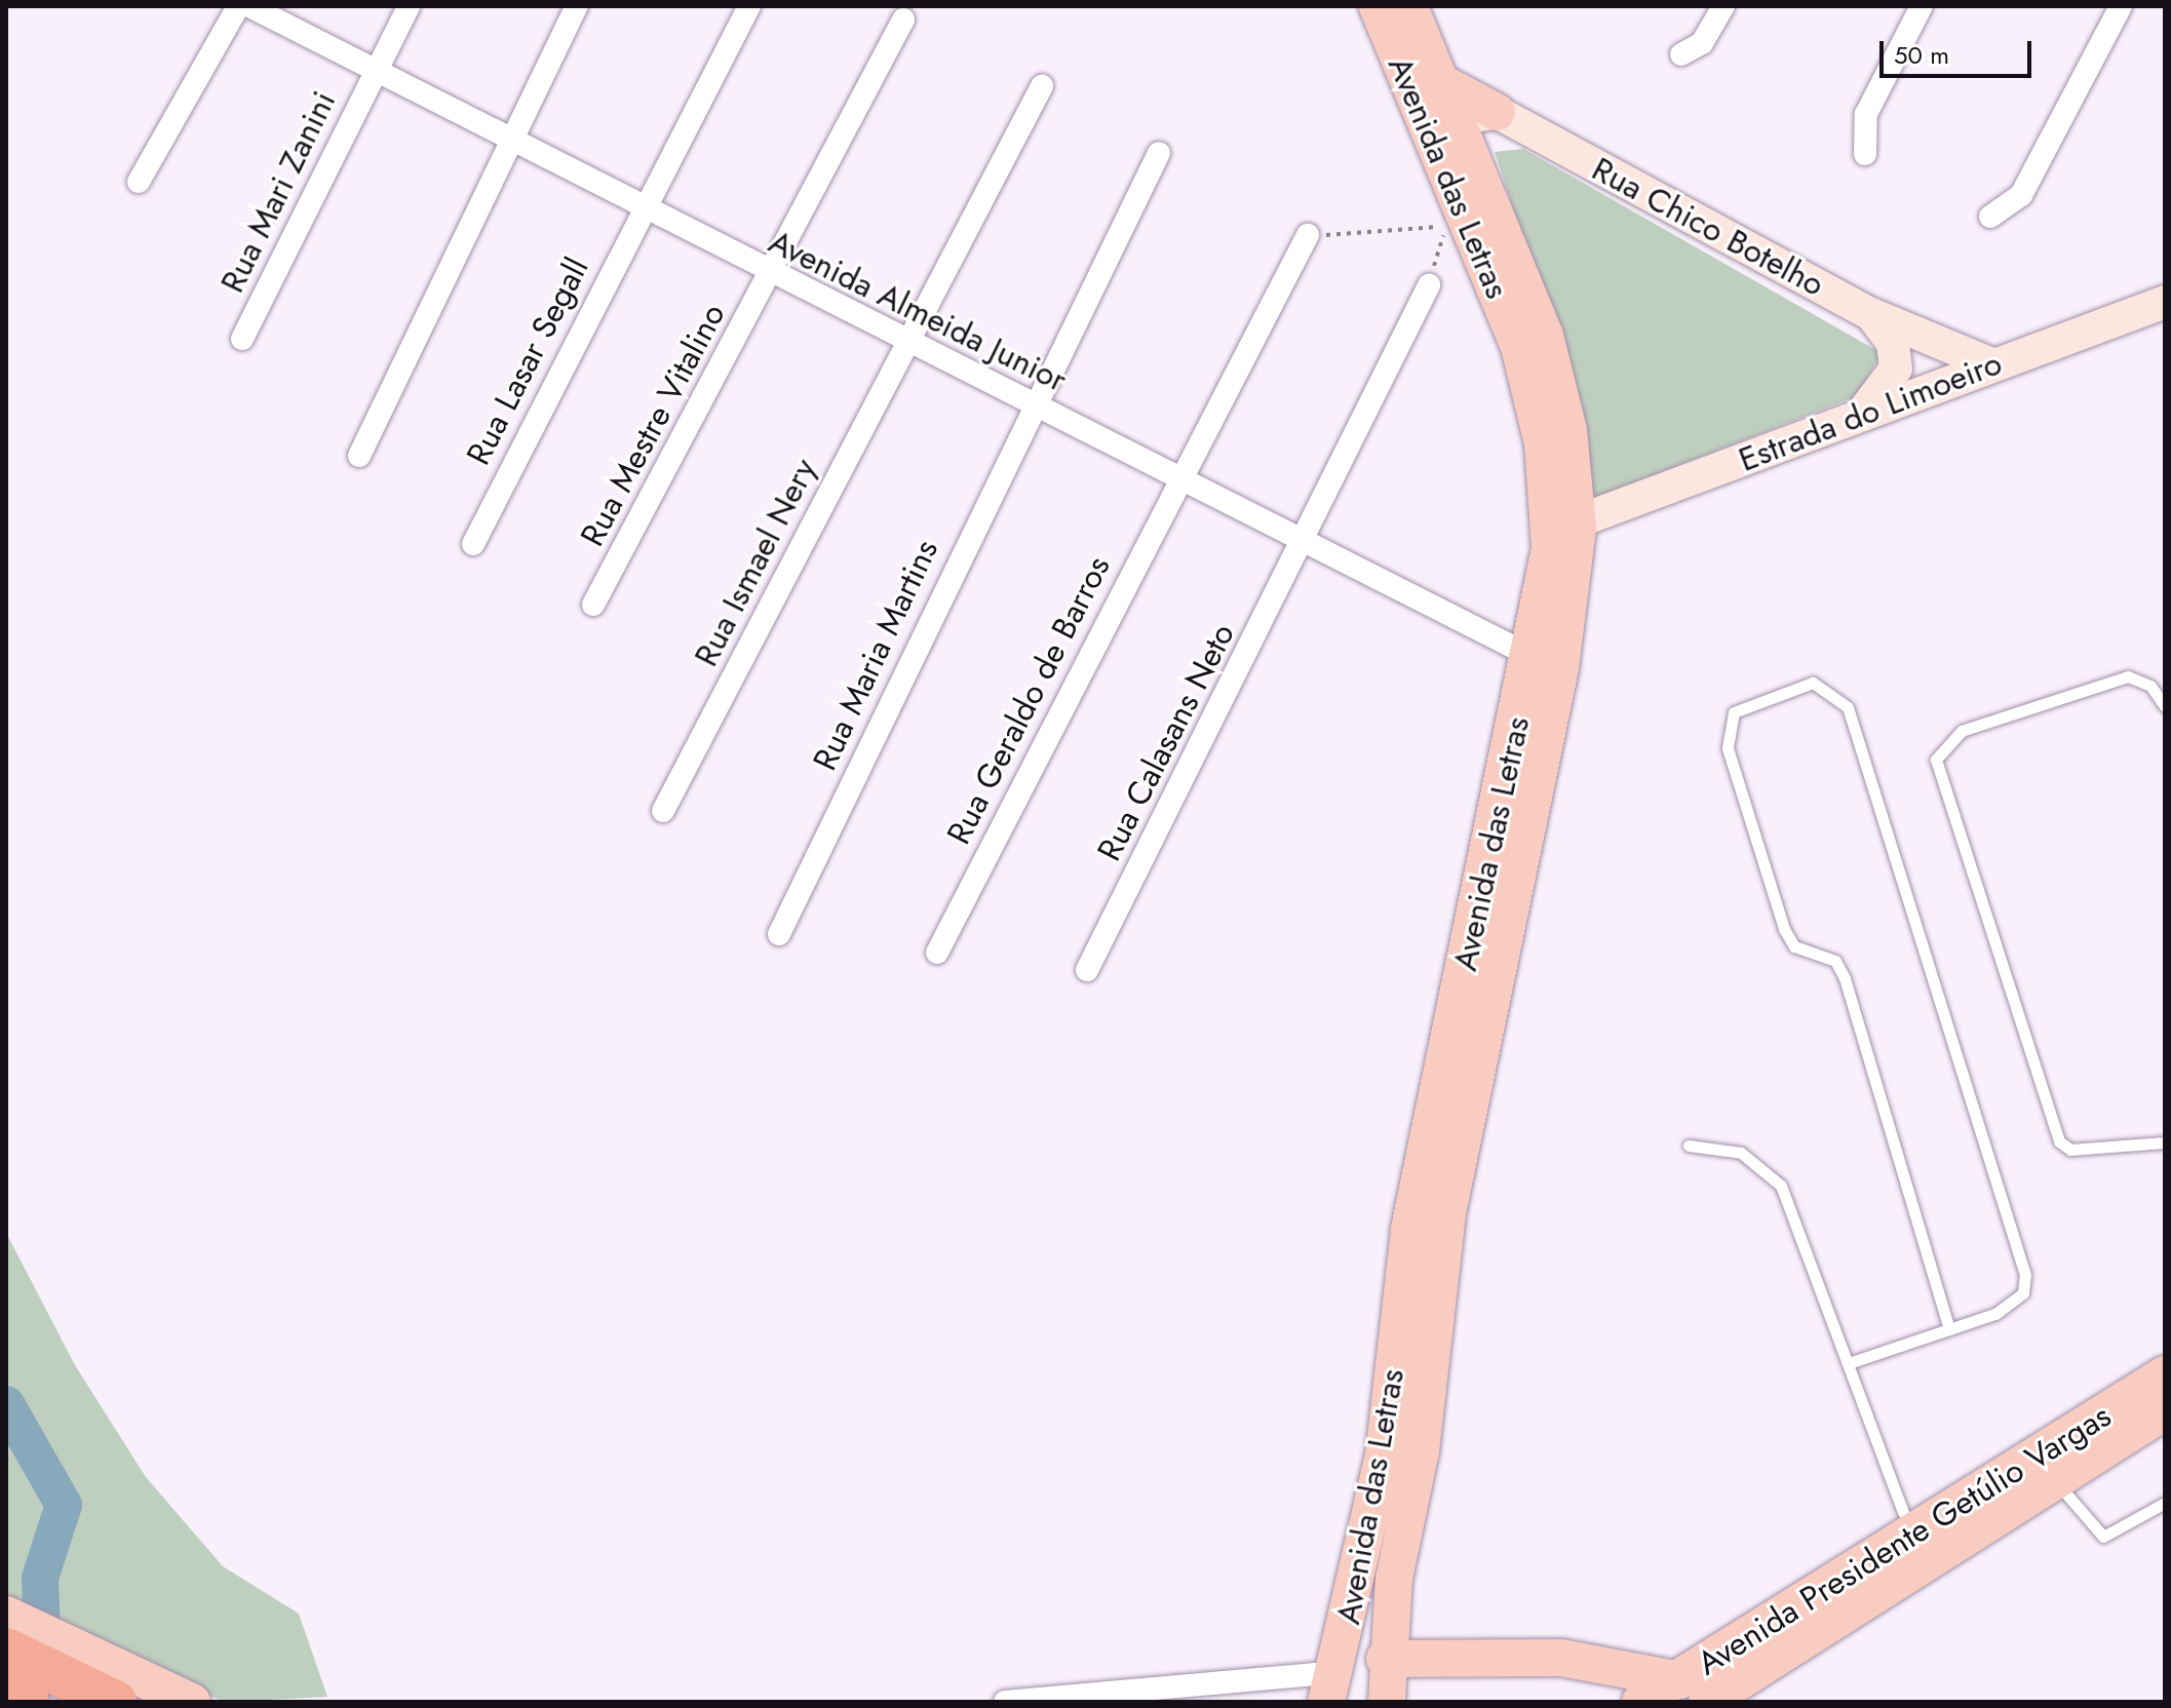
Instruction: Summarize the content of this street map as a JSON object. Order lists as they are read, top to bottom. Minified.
{"streets":{"main road":["Avenida das Letras","Rua Chico Botelho","Estrada do Limoeiro","Avenida Presidente Getúlio Vargas"],"street":["Rua Mari Zanini","Avenida Almeida Junior","Rua Lasar Segall","Rua Mestre Vitalino","Rua Ismael Nery","Rua Maria Martins","Rua Geraldo de Barros","Rua Calasans Neto"]},"crossings":[["Avenida das Letras","Avenida Almeida Junior"],["Avenida das Letras","Estrada do Limoeiro"],["Rua Mari Zanini","Avenida Almeida Junior"],["Rua Chico Botelho","Estrada do Limoeiro"],["Avenida Almeida Junior","Rua Lasar Segall"],["Avenida Almeida Junior","Rua Mestre Vitalino"],["Avenida Almeida Junior","Rua Ismael Nery"],["Avenida Almeida Junior","Rua Maria Martins"],["Avenida Almeida Junior","Rua Geraldo de Barros"],["Avenida Almeida Junior","Rua Calasans Neto"]],"scale_bar":"50 m"}
